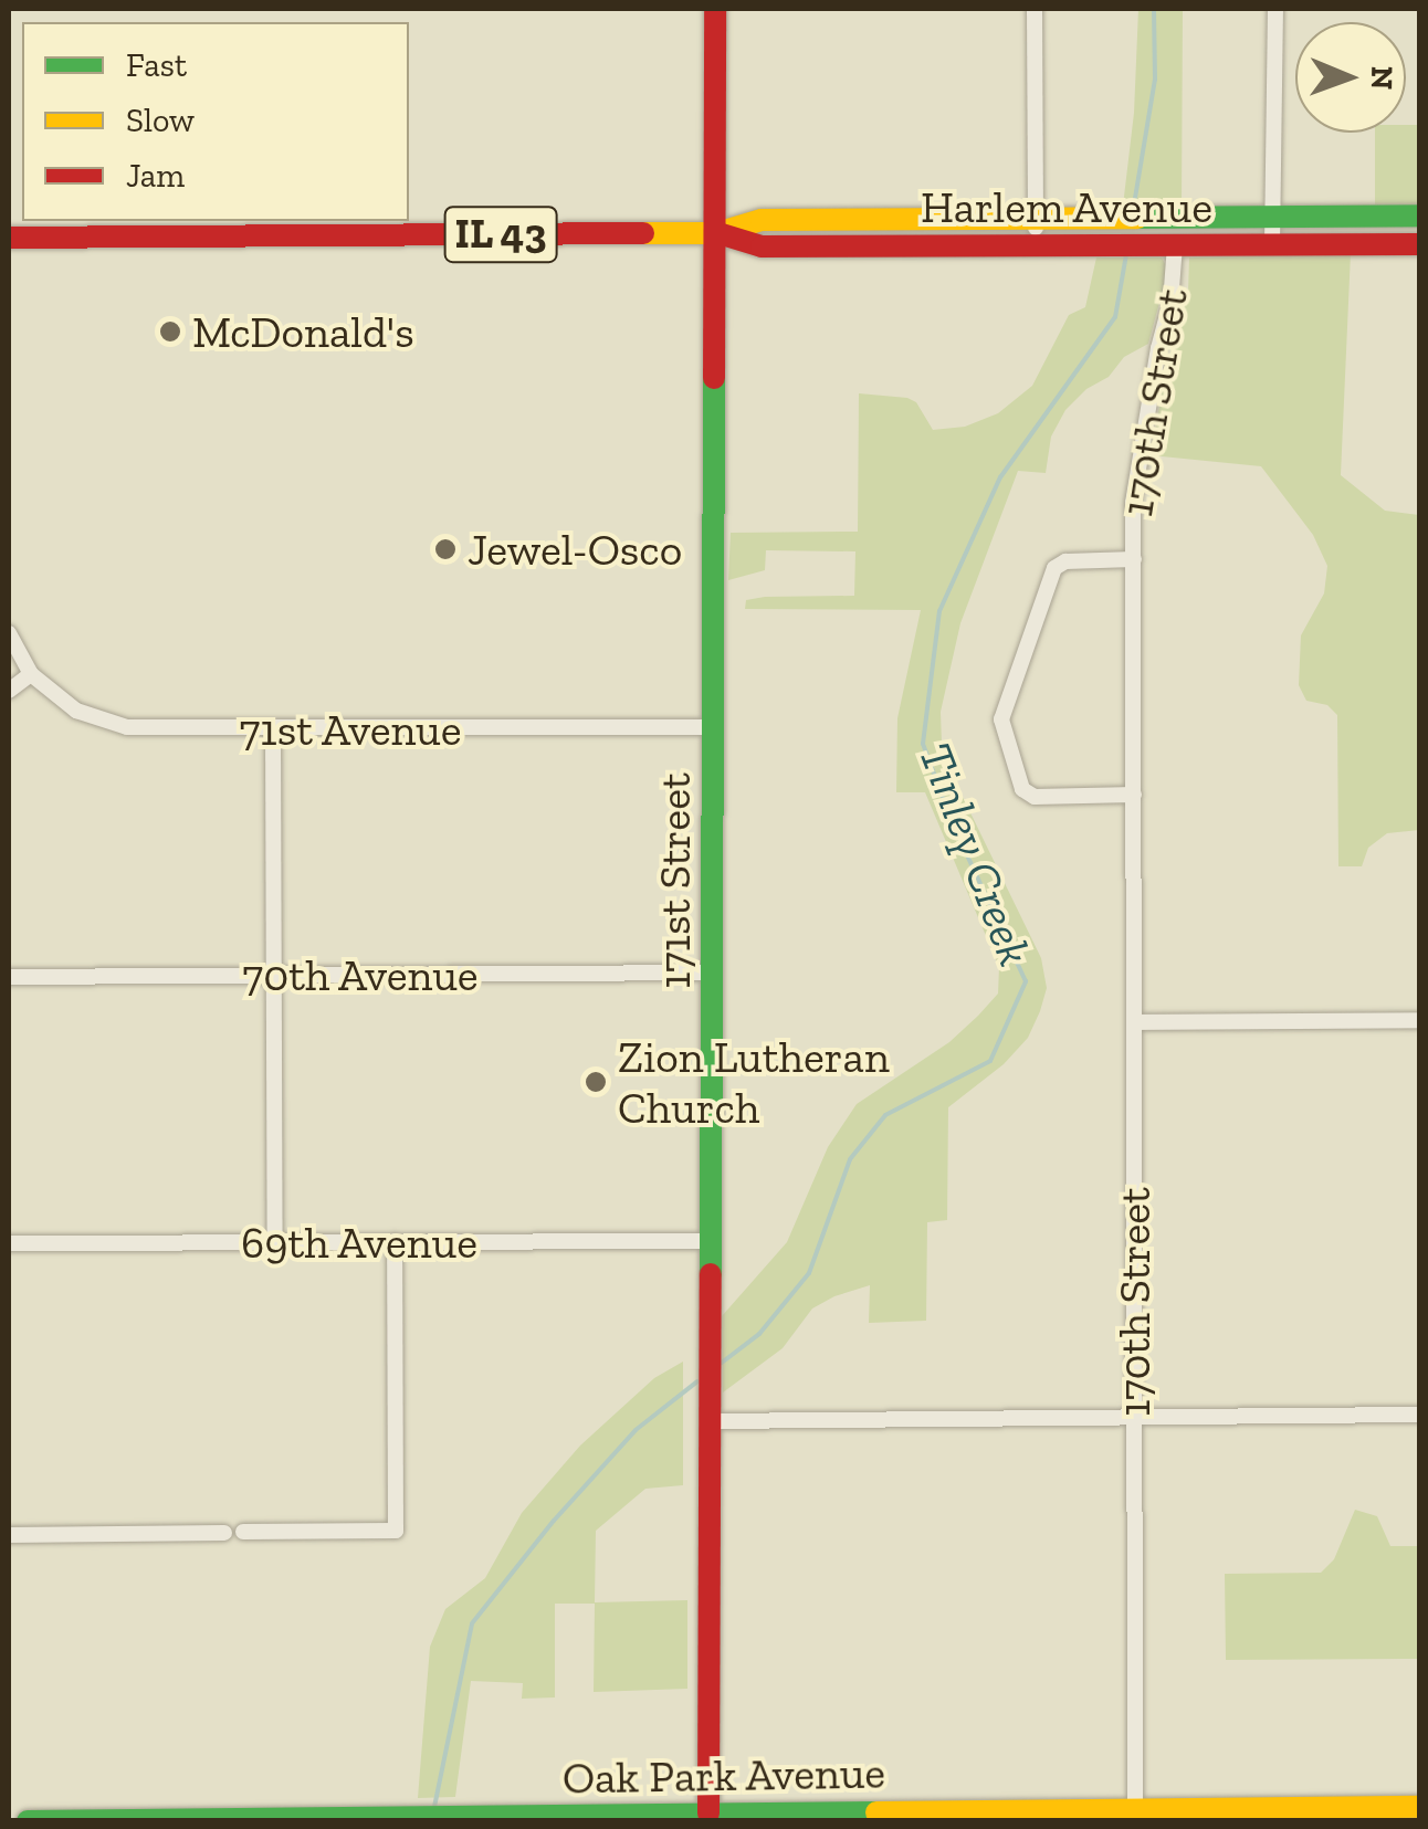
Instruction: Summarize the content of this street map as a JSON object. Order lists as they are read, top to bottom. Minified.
{"streets":{"street":["Harlem Avenue","IL 43","170th Street","71st Avenue","171st Street","70th Avenue","69th Avenue","Oak Park Avenue"]},"crossings":[["Harlem Avenue","170th Street"],["Harlem Avenue","171st Street"],["170th Street","Oak Park Avenue"],["71st Avenue","171st Street"],["171st Street","70th Avenue"],["171st Street","69th Avenue"],["171st Street","Oak Park Avenue"]],"water":["Tinley Creek"],"places":["McDonald's","Jewel-Osco","Zion Lutheran Church"],"legend":["Fast","Slow","Jam"],"north":"right"}
